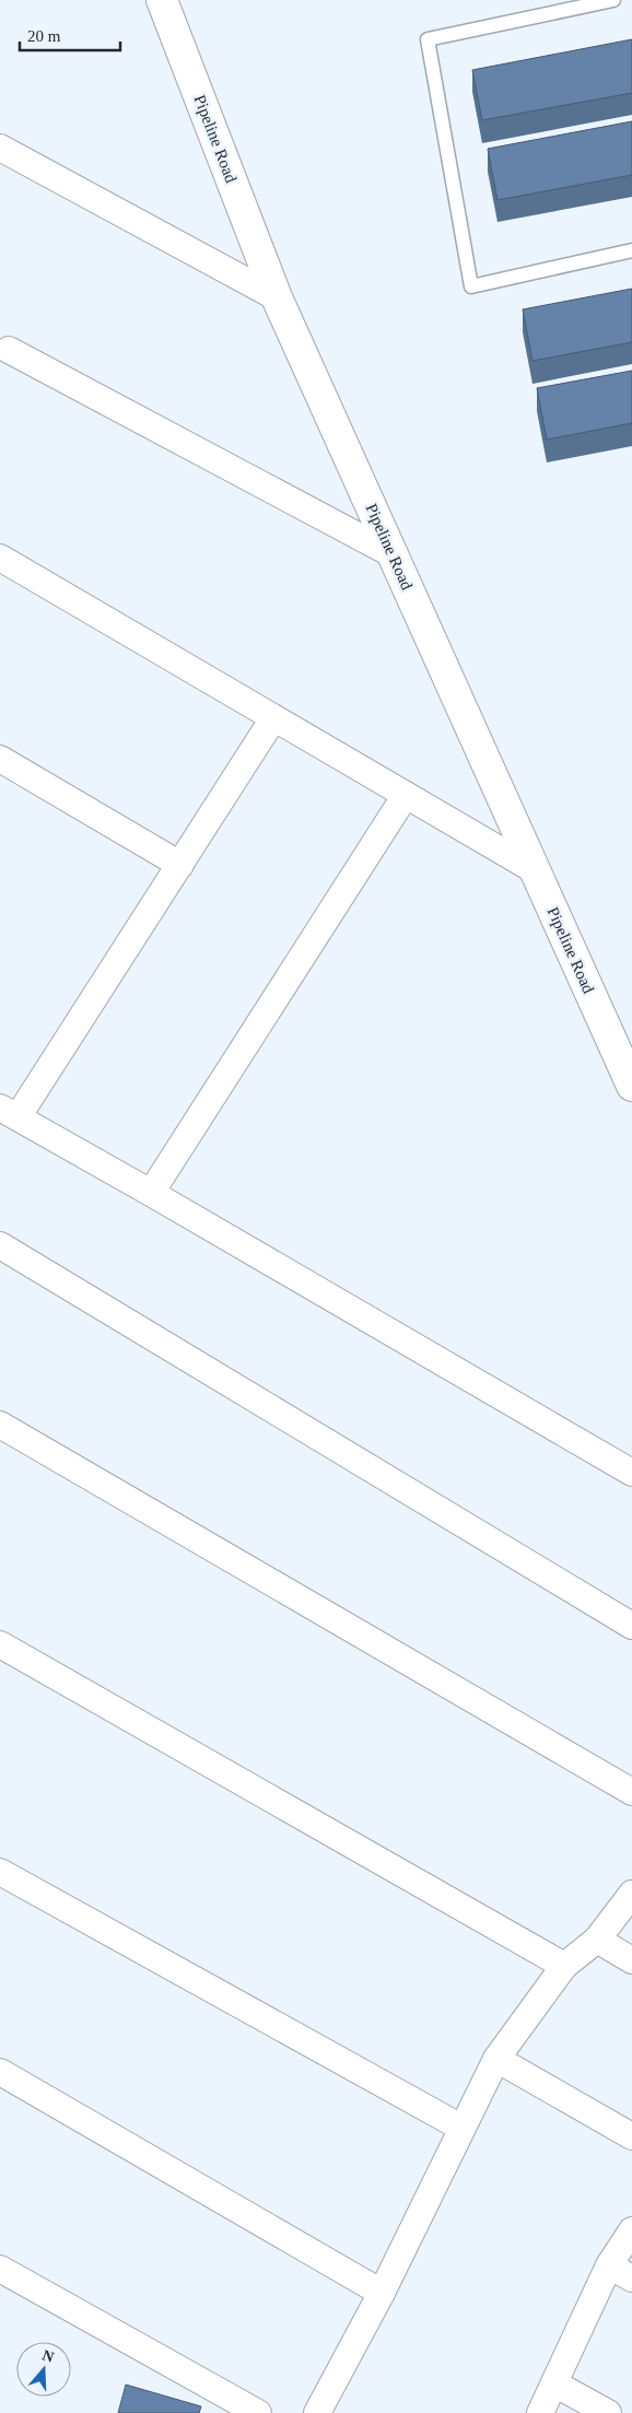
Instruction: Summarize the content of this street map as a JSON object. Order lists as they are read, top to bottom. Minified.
{"streets":{"street":["Pipeline Road"]},"scale_bar":"20 m","north":"top"}
